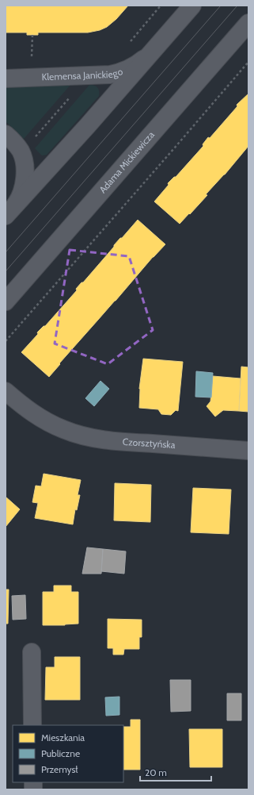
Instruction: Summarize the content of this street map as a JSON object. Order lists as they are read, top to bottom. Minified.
{"streets":{"street":["Klemensa Janickiego","Adama Mickiewicza","Czorsztyńska"]},"legend":["Mieszkania","Publiczne","Przemysł"],"scale_bar":"20 m"}
